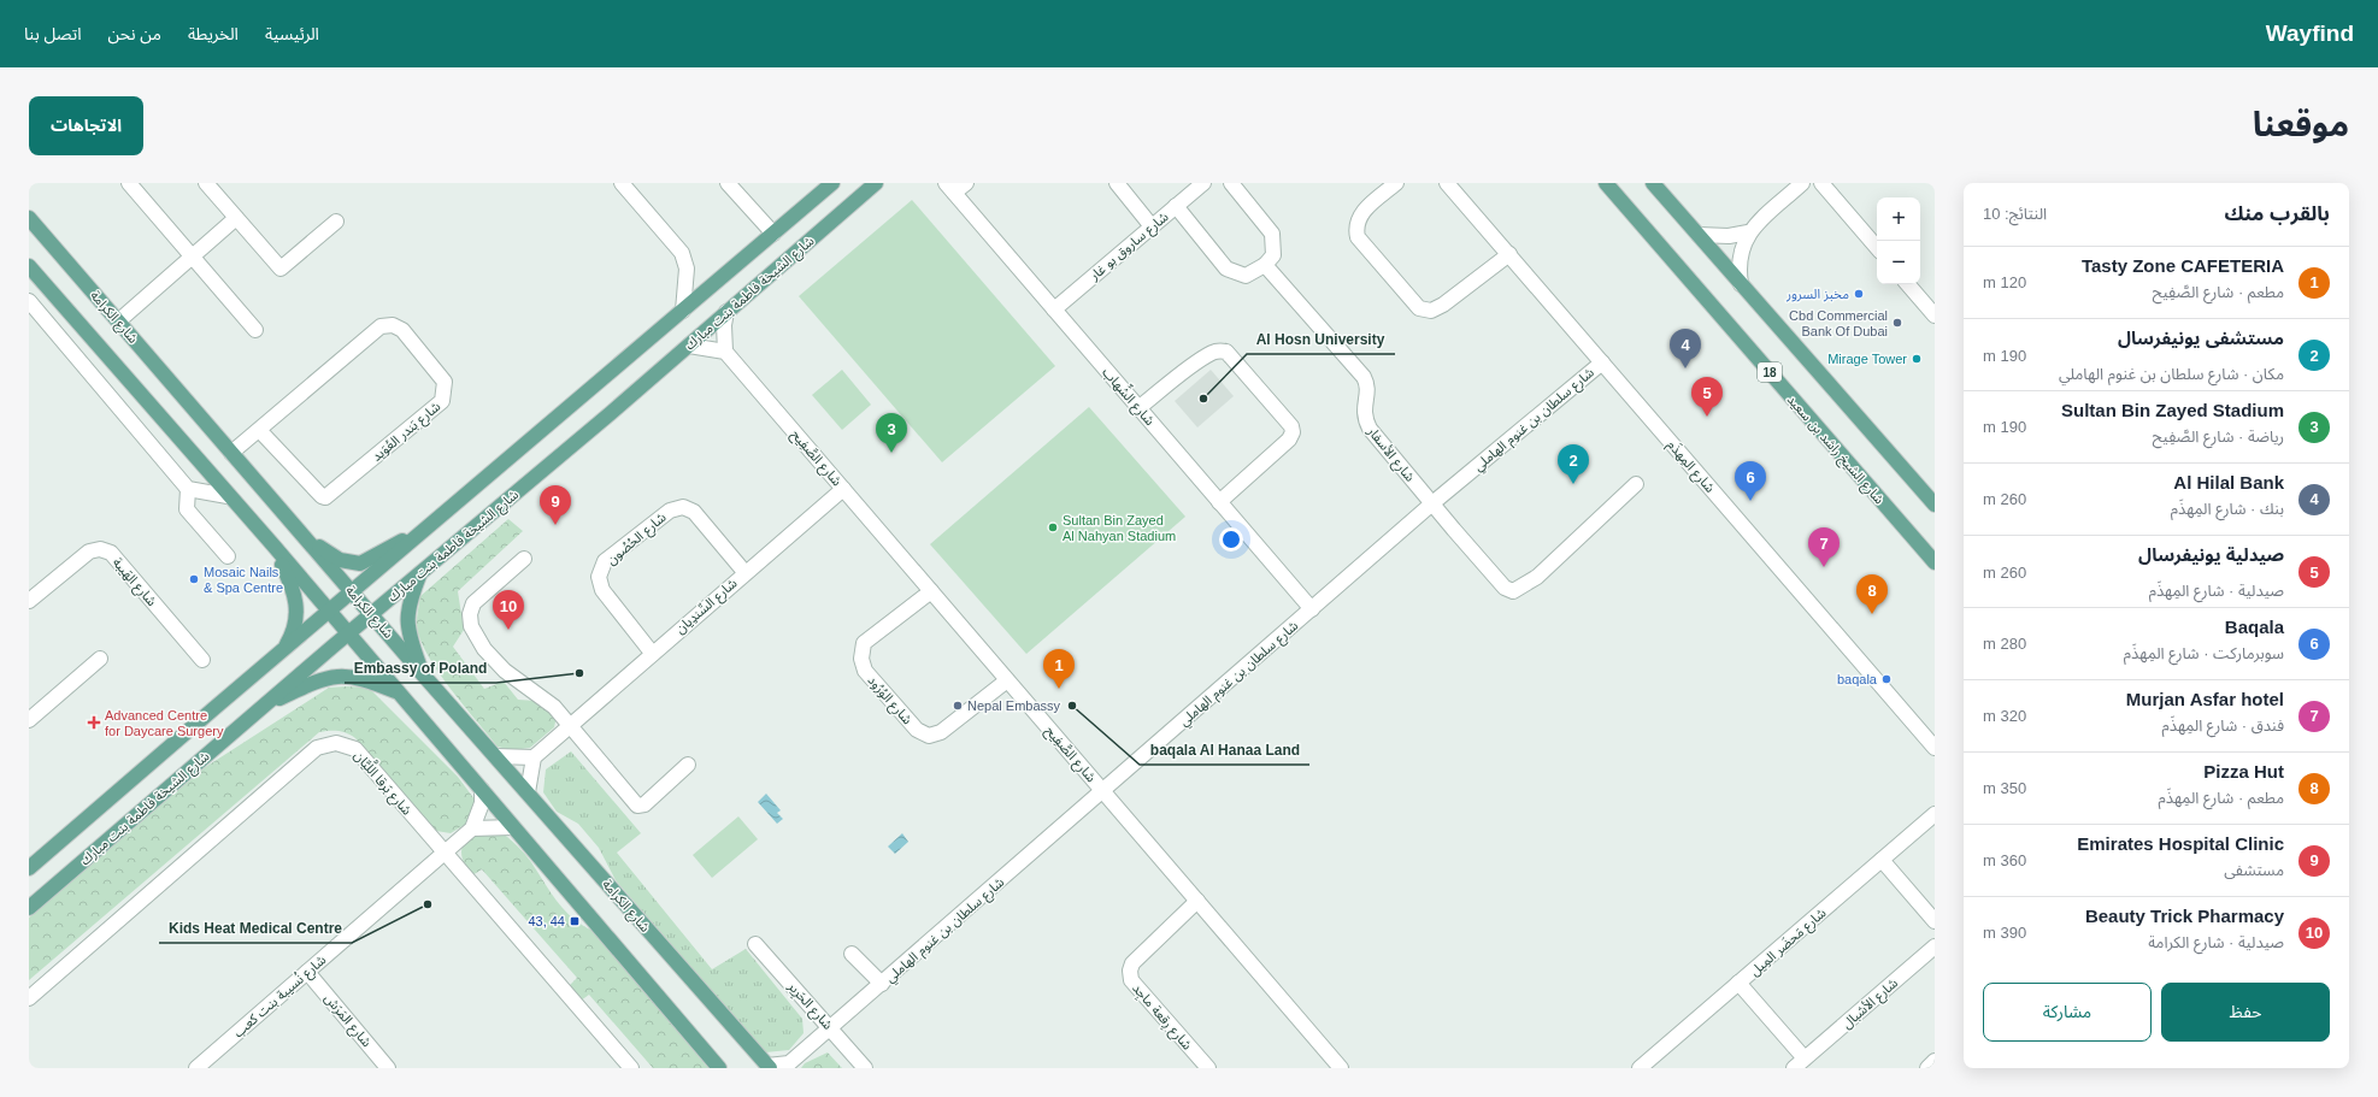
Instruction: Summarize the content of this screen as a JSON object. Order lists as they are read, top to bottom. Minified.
{"streets":{"main road":["شارع الشيخة فاطمة بنت مبارك","شارع الكرامة","18","شارع الشيخ راشد بن سعيد"],"street":["شارع ساروق بو غار","شارع الشِّهاب","شارع سلطان بن غنوم الهاملي","شارع بَندر العُوَيد","شارع الأسفار","شارع الصَّفِيح","شارع المِهذَم","شارع الحُصُون","شارع الهَيبة","شارع السِّندِيان","شارع الوُرُود","شارع بَرقا اللَّيَّان","شارع مَحضَر المِيل","شارع نُسيبة بنت كعب","شارع الأشبال","شارع الحَرِير","شارع رِقعة ماجِد","شارع المَرَش"]},"crossings":[["شارع ساروق بو غار","شارع الشِّهاب"],["شارع الشيخة فاطمة بنت مبارك","شارع الكرامة"],["شارع الكرامة","شارع سلطان بن غنوم الهاملي"],["شارع الكرامة","شارع بَندر العُوَيد"],["شارع الشِّهاب","شارع سلطان بن غنوم الهاملي"],["شارع سلطان بن غنوم الهاملي","شارع الأسفار"],["شارع سلطان بن غنوم الهاملي","شارع الصَّفِيح"],["شارع سلطان بن غنوم الهاملي","شارع المِهذَم"],["شارع سلطان بن غنوم الهاملي","شارع الحَرِير"],["شارع الصَّفِيح","شارع السِّندِيان"],["شارع الصَّفِيح","شارع الوُرُود"],["شارع الصَّفِيح","شارع رِقعة ماجِد"],["شارع الحُصُون","شارع السِّندِيان"],["شارع بَرقا اللَّيَّان","شارع نُسيبة بنت كعب"],["شارع مَحضَر المِيل","شارع الأشبال"],["شارع نُسيبة بنت كعب","شارع المَرَش"]],"places":{"other":["مخبز السرور","Cbd Commercial Bank Of Dubai","Mirage Tower","Al Hosn University","Sultan Bin Zayed Al Nahyan Stadium","Mosaic Nails & Spa Centre","Embassy of Poland","baqala","Nepal Embassy","baqala Al Hanaa Land","Kids Heat Medical Centre"],"health":["Advanced Centre for Daycare Surgery"],"transit":["43, 44"]},"page":{"header":"Wayfind","nav":["الرئيسية","الخريطة","من نحن","اتصل بنا"],"title":"موقعنا","buttons":["الاتجاهات",["حفظ","مشاركة"]],"heading":["بالقرب منك","النتائج: 10"],"map_buttons":["+","−"],"list":[{"mark":"1","name":"Tasty Zone CAFETERIA","note":"مطعم · شارع الصَّفِيح","value":"120 m"},{"mark":"2","name":"مستشفى يونيفرسال","note":"مكان · شارع سلطان بن غنوم الهاملي","value":"190 m"},{"mark":"3","name":"Sultan Bin Zayed Stadium","note":"رياضة · شارع الصَّفِيح","value":"190 m"},{"mark":"4","name":"Al Hilal Bank","note":"بنك · شارع المِهذَم","value":"260 m"},{"mark":"5","name":"صيدلية يونيفرسال","note":"صيدلية · شارع المِهذَم","value":"260 m"},{"mark":"6","name":"Baqala","note":"سوبرماركت · شارع المِهذَم","value":"280 m"},{"mark":"7","name":"Murjan Asfar hotel","note":"فندق · شارع المِهذَم","value":"320 m"},{"mark":"8","name":"Pizza Hut","note":"مطعم · شارع المِهذَم","value":"350 m"},{"mark":"9","name":"Emirates Hospital Clinic","note":"مستشفى","value":"360 m"},{"mark":"10","name":"Beauty Trick Pharmacy","note":"صيدلية · شارع الكرامة","value":"390 m"}],"pins":["4","5","3","2","6","9","7","8","10","1"]}}
